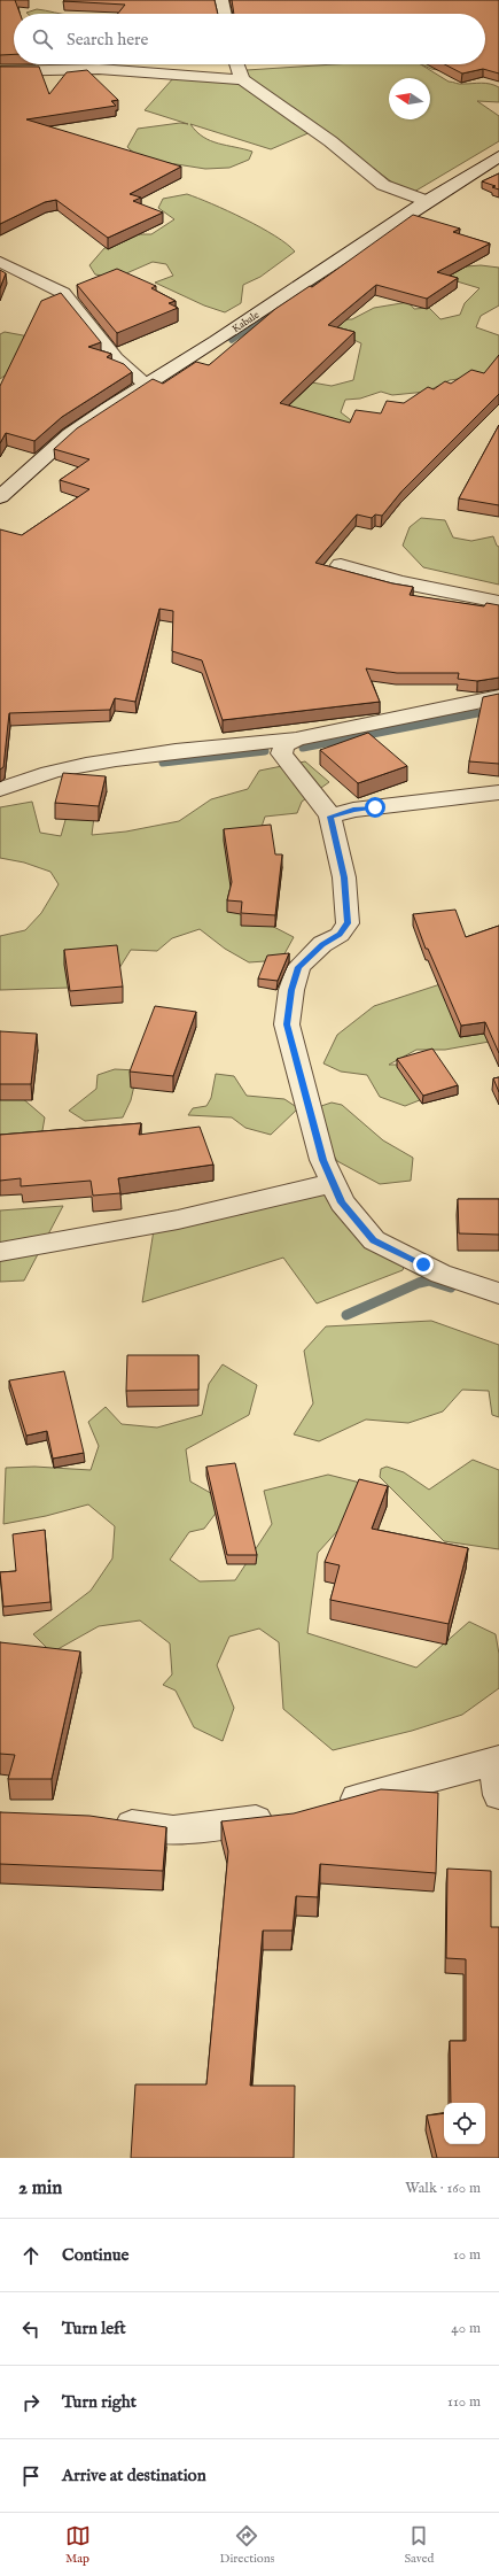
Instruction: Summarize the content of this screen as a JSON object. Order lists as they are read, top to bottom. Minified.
{"streets":{"street":["Kabale"]},"north":"left","page":{"search":"Search here","heading":["2 min","Walk · 160 m"],"list":[["Continue","10 m"],["Turn left","40 m"],["Turn right","110 m"],"Arrive at destination"],"nav":["Map","Directions","Saved"]}}
